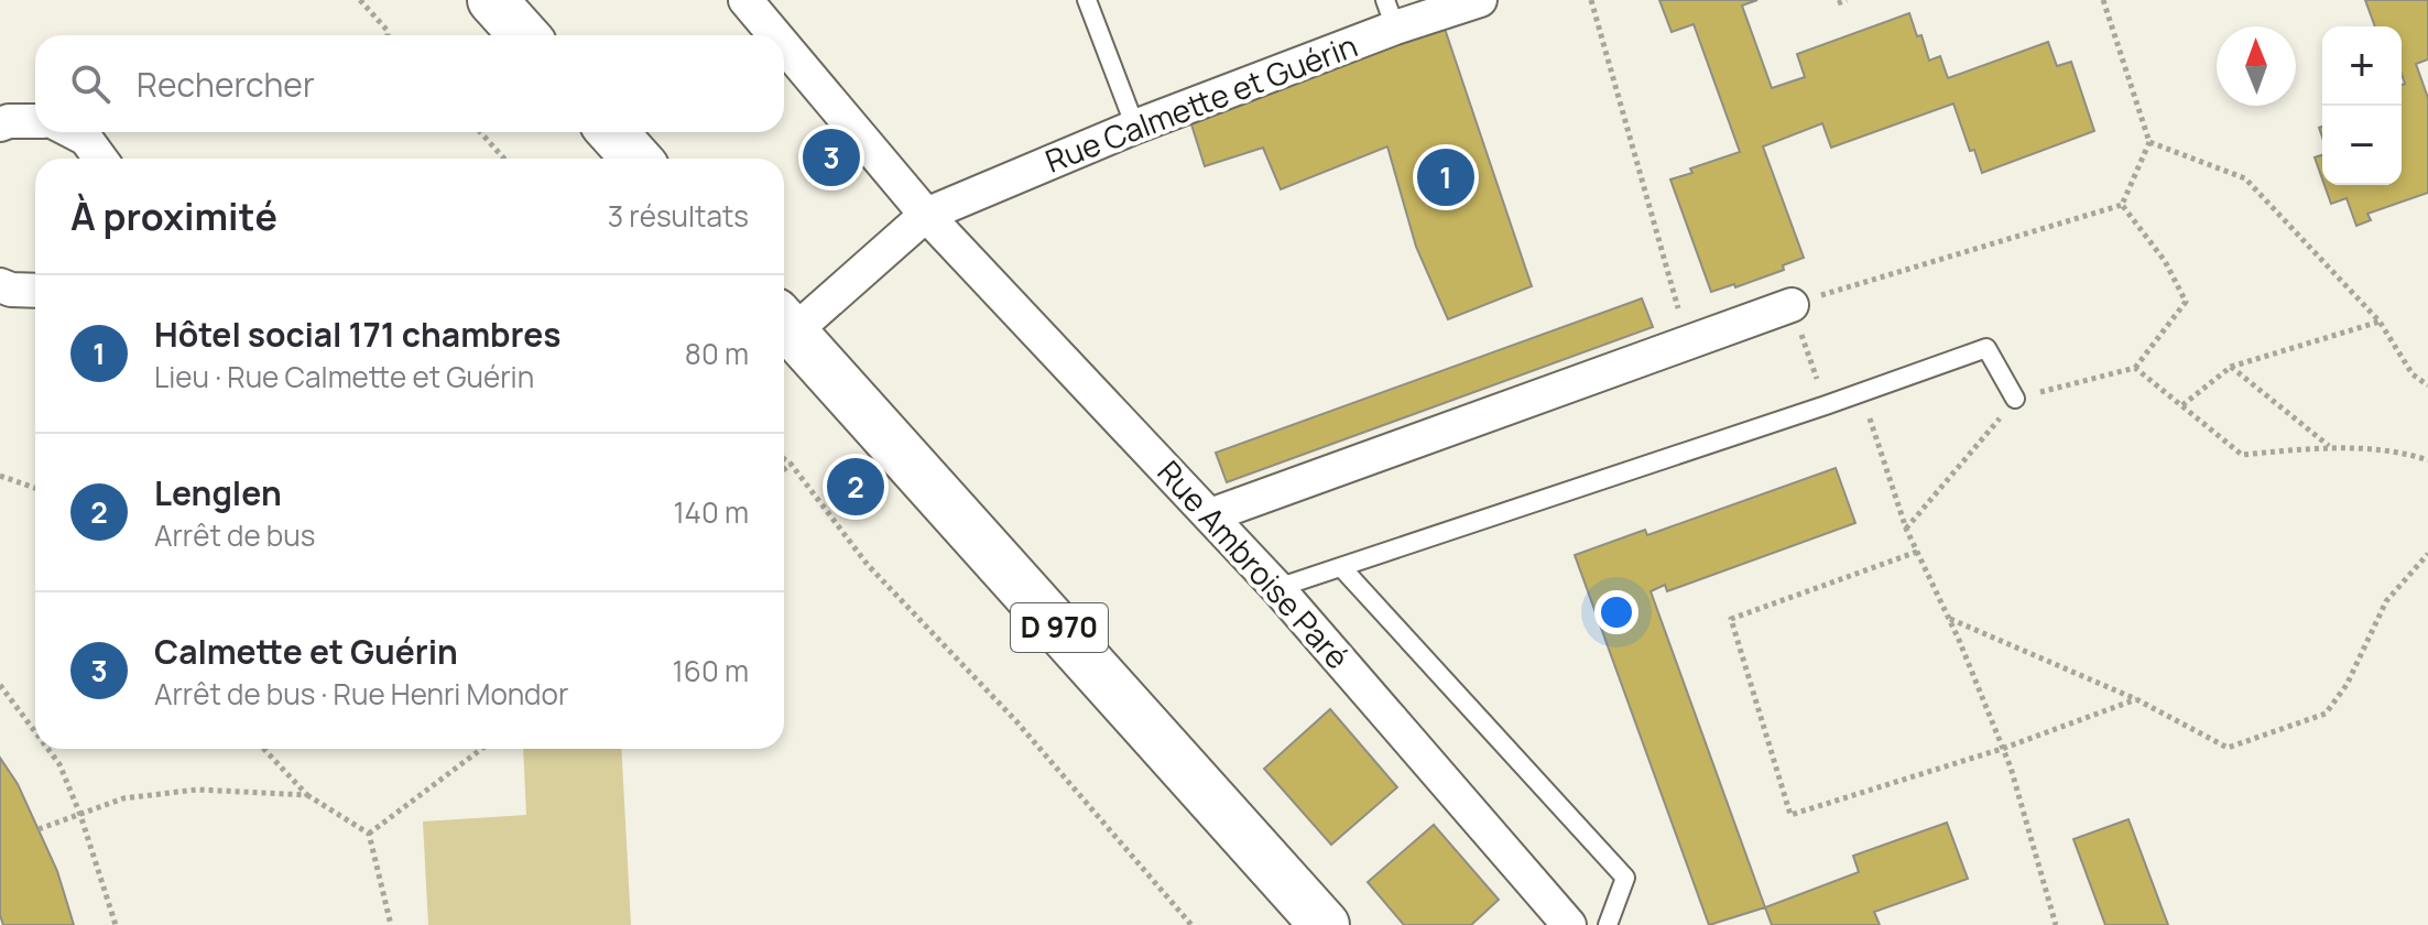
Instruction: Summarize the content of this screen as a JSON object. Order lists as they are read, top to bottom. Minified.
{"streets":{"main road":["D 970"],"street":["Rue Calmette et Guérin","Rue Ambroise Paré"]},"crossings":[["Rue Calmette et Guérin","Rue Ambroise Paré"],["Rue Calmette et Guérin","D 970"]],"north":"top","page":{"map_buttons":["+","−"],"search":"Rechercher","pins":["3","1","2"],"heading":["À proximité","3 résultats"],"list":[{"mark":"1","name":"Hôtel social 171 chambres","note":"Lieu · Rue Calmette et Guérin","value":"80 m"},{"mark":"2","name":"Lenglen","note":"Arrêt de bus","value":"140 m"},{"mark":"3","name":"Calmette et Guérin","note":"Arrêt de bus · Rue Henri Mondor","value":"160 m"}]}}
